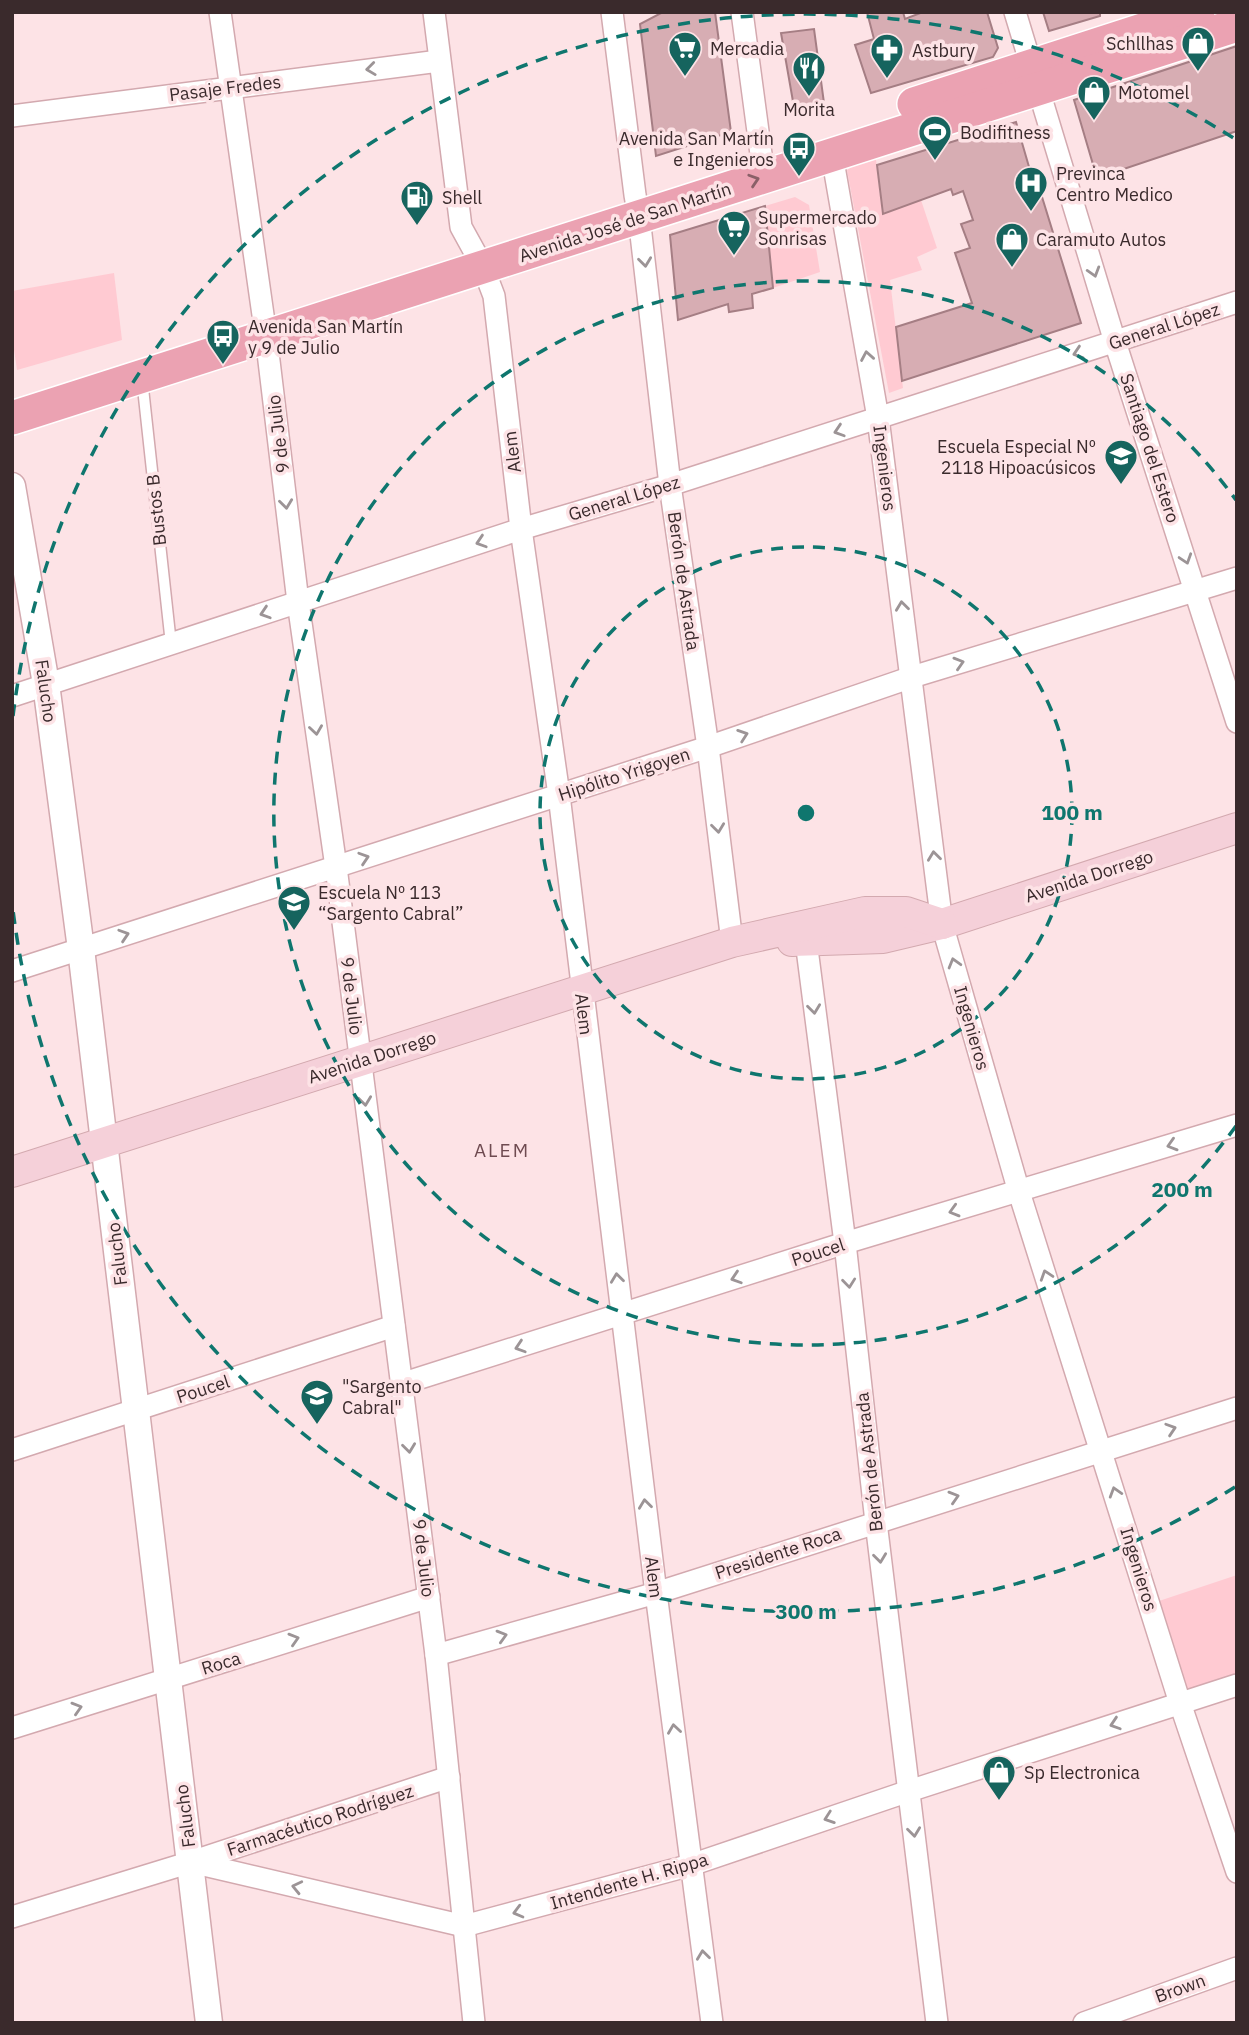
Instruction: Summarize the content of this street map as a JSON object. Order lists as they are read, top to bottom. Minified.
{"streets":{"main road":["Avenida José de San Martín","Avenida Dorrego"],"street":["Pasaje Fredes","General López","9 de Julio","Santiago del Estero","Alem","Ingenieros","Berón de Astrada","Falucho","Hipólito Yrigoyen","Poucel","Presidente Roca","Roca","Farmacéutico Rodríguez","Intendente H. Rippa","Brown"],"lane":["Bustos B"]},"crossings":[["Pasaje Fredes","9 de Julio"],["Pasaje Fredes","Alem"],["Avenida José de San Martín","9 de Julio"],["Avenida José de San Martín","Santiago del Estero"],["Avenida José de San Martín","Alem"],["Avenida José de San Martín","Ingenieros"],["Avenida José de San Martín","Bustos B"],["Avenida José de San Martín","Berón de Astrada"],["General López","9 de Julio"],["General López","Santiago del Estero"],["General López","Alem"],["General López","Ingenieros"],["General López","Bustos B"],["General López","Berón de Astrada"],["General López","Falucho"],["9 de Julio","Hipólito Yrigoyen"],["9 de Julio","Avenida Dorrego"],["9 de Julio","Poucel"],["9 de Julio","Presidente Roca"],["9 de Julio","Roca"],["9 de Julio","Farmacéutico Rodríguez"],["9 de Julio","Intendente H. Rippa"],["Santiago del Estero","Hipólito Yrigoyen"],["Alem","Hipólito Yrigoyen"],["Alem","Avenida Dorrego"],["Alem","Poucel"],["Alem","Presidente Roca"],["Alem","Intendente H. Rippa"],["Ingenieros","Hipólito Yrigoyen"],["Ingenieros","Avenida Dorrego"],["Ingenieros","Poucel"],["Ingenieros","Presidente Roca"],["Ingenieros","Intendente H. Rippa"],["Berón de Astrada","Hipólito Yrigoyen"],["Berón de Astrada","Avenida Dorrego"],["Berón de Astrada","Poucel"],["Berón de Astrada","Presidente Roca"],["Berón de Astrada","Intendente H. Rippa"],["Falucho","Hipólito Yrigoyen"],["Falucho","Avenida Dorrego"],["Falucho","Poucel"],["Falucho","Roca"],["Falucho","Farmacéutico Rodríguez"],["Falucho","Intendente H. Rippa"],["Farmacéutico Rodríguez","Intendente H. Rippa"]],"one_way":["Pasaje Fredes","General López","9 de Julio","Santiago del Estero","Alem","Ingenieros","Berón de Astrada","Hipólito Yrigoyen","Poucel","Presidente Roca","Roca","Intendente H. Rippa"],"districts":["ALEM"],"places":{"shop":["Schllhas","Motomel","Caramuto Autos","Sp Electronica"],"supermarket":["Mercadia","Supermercado Sonrisas"],"pharmacy":["Astbury"],"restaurant":["Morita"],"sports":["Bodifitness"],"bus stop":["Avenida San Martín e Ingenieros","Avenida San Martín y 9 de Julio"],"hospital":["Previnca Centro Medico"],"fuel station":["Shell"],"school or university":["Escuela Especial Nº 2118 Hipoacúsicos","Escuela Nº 113 “Sargento Cabral”","\"Sargento Cabral\""]},"rings":["100 m","200 m","300 m"]}
